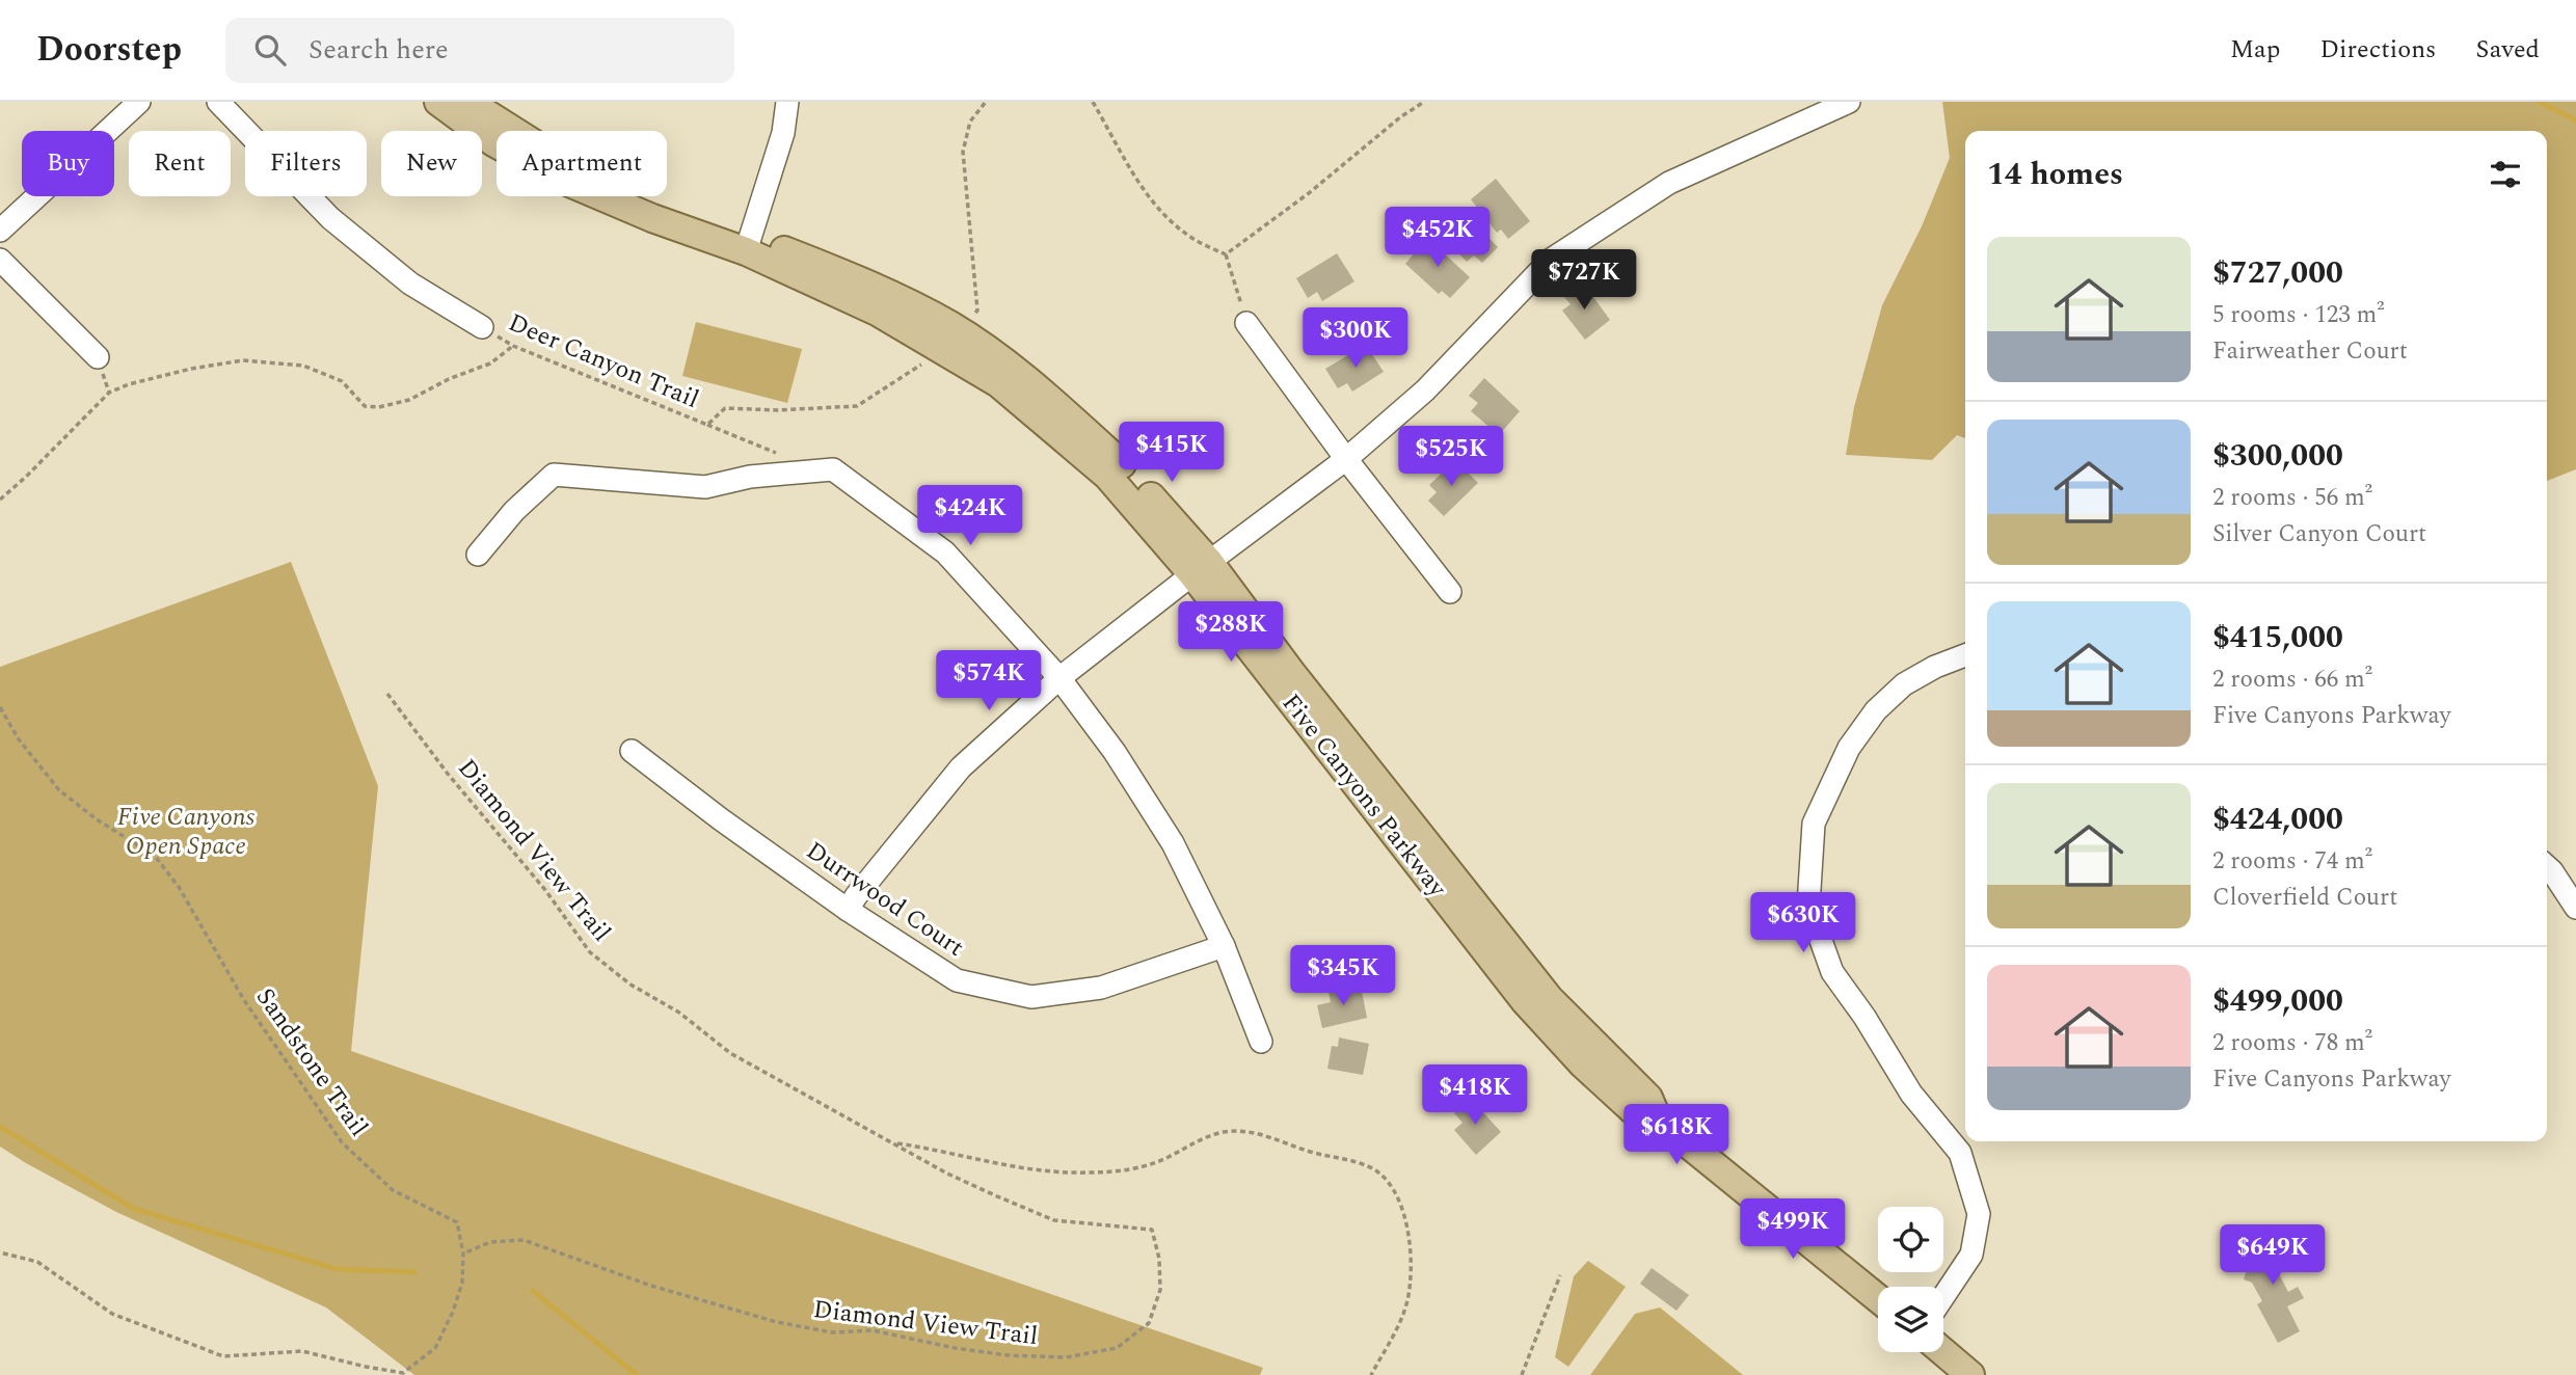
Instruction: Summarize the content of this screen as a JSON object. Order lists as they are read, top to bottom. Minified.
{"streets":{"main road":["Five Canyons Parkway"],"street":["Durrwood Court"],"path":["Deer Canyon Trail","Diamond View Trail","Sandstone Trail"]},"crossings":[["Deer Canyon Trail","Five Canyons Parkway"],["Diamond View Trail","Sandstone Trail"]],"parks":["Five Canyons Open Space"],"page":{"header":"Doorstep","search":"Search here","nav":["Map","Directions","Saved"],"chip":["Buy","Rent","Filters","New","Apartment"],"heading":"14 homes","price":["$452K","$727K","$300K","$415K","$525K","$424K","$288K","$574K","$630K","$345K","$418K","$618K","$499K","$649K"],"list":[{"name":"$727,000","note":"5 rooms · 123 m² · Fairweather Court"},{"name":"$300,000","note":"2 rooms · 56 m² · Silver Canyon Court"},{"name":"$415,000","note":"2 rooms · 66 m² · Five Canyons Parkway"},{"name":"$424,000","note":"2 rooms · 74 m² · Cloverfield Court"},{"name":"$499,000","note":"2 rooms · 78 m² · Five Canyons Parkway"}]}}
